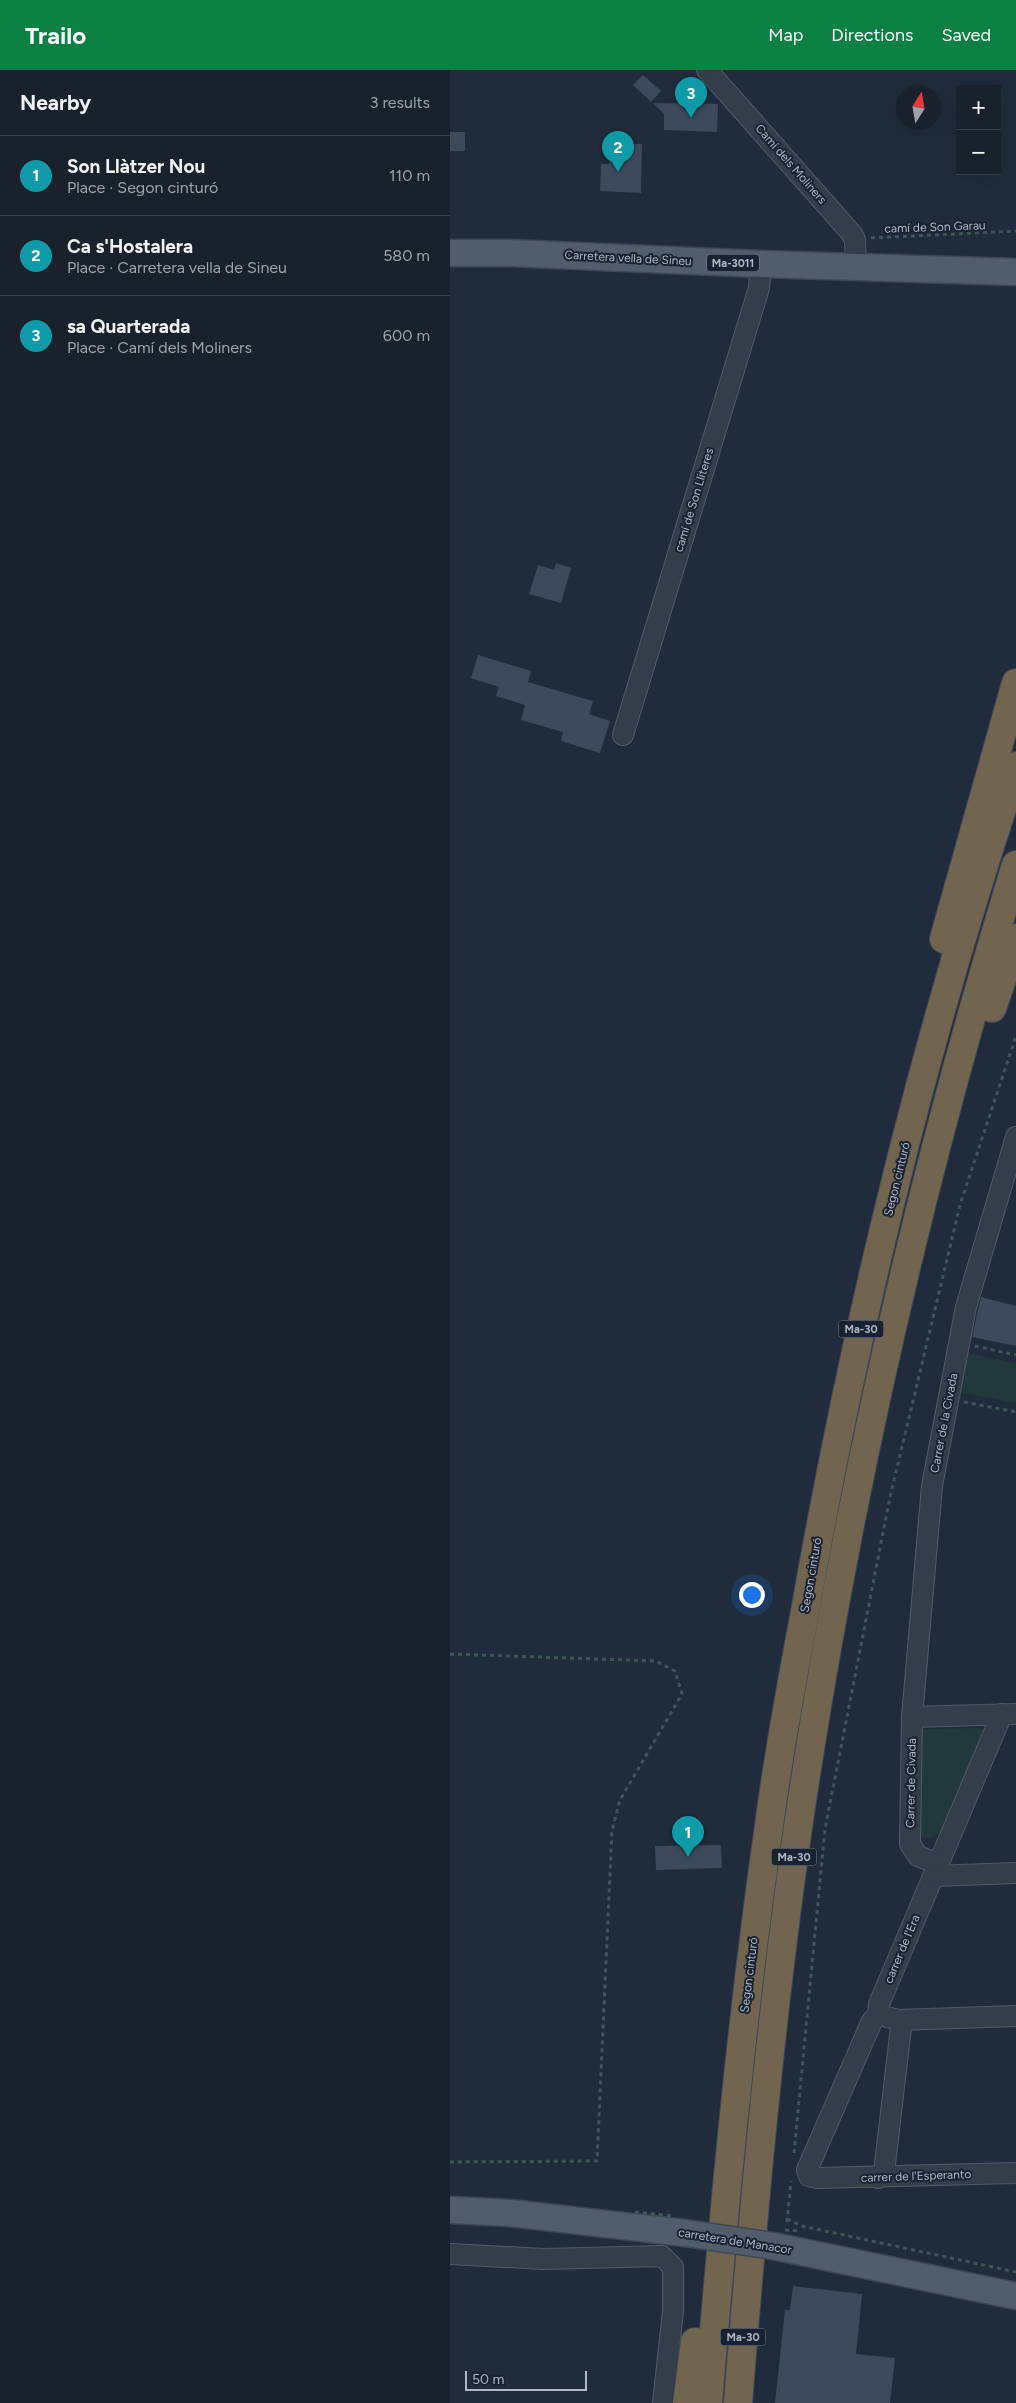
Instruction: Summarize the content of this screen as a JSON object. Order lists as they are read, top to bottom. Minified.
{"streets":{"highway":["Segon cinturó","Ma-30"],"main road":["Carretera vella de Sineu","Ma-3011","carretera de Manacor"],"street":["Camí dels Moliners","camí de Son Lliteres","Carrer de la Civada","Carrer de Civada","carrer de l'Era","carrer de l'Esperanto"],"path":["camí de Son Garau"]},"crossings":[["Camí dels Moliners","camí de Son Garau"],["Carretera vella de Sineu","camí de Son Lliteres"],["Carrer de la Civada","Carrer de Civada"],["Carrer de Civada","carrer de l'Era"],["carrer de l'Era","carrer de l'Esperanto"]],"scale_bar":"50 m","north":"top","page":{"header":"Trailo","nav":["Map","Directions","Saved"],"heading":["Nearby","3 results"],"pins":["3","2","1"],"map_buttons":["+","−"],"list":[{"mark":"1","name":"Son Llàtzer Nou","note":"Place · Segon cinturó","value":"110 m"},{"mark":"2","name":"Ca s'Hostalera","note":"Place · Carretera vella de Sineu","value":"580 m"},{"mark":"3","name":"sa Quarterada","note":"Place · Camí dels Moliners","value":"600 m"}],"scale":"50 m"}}
